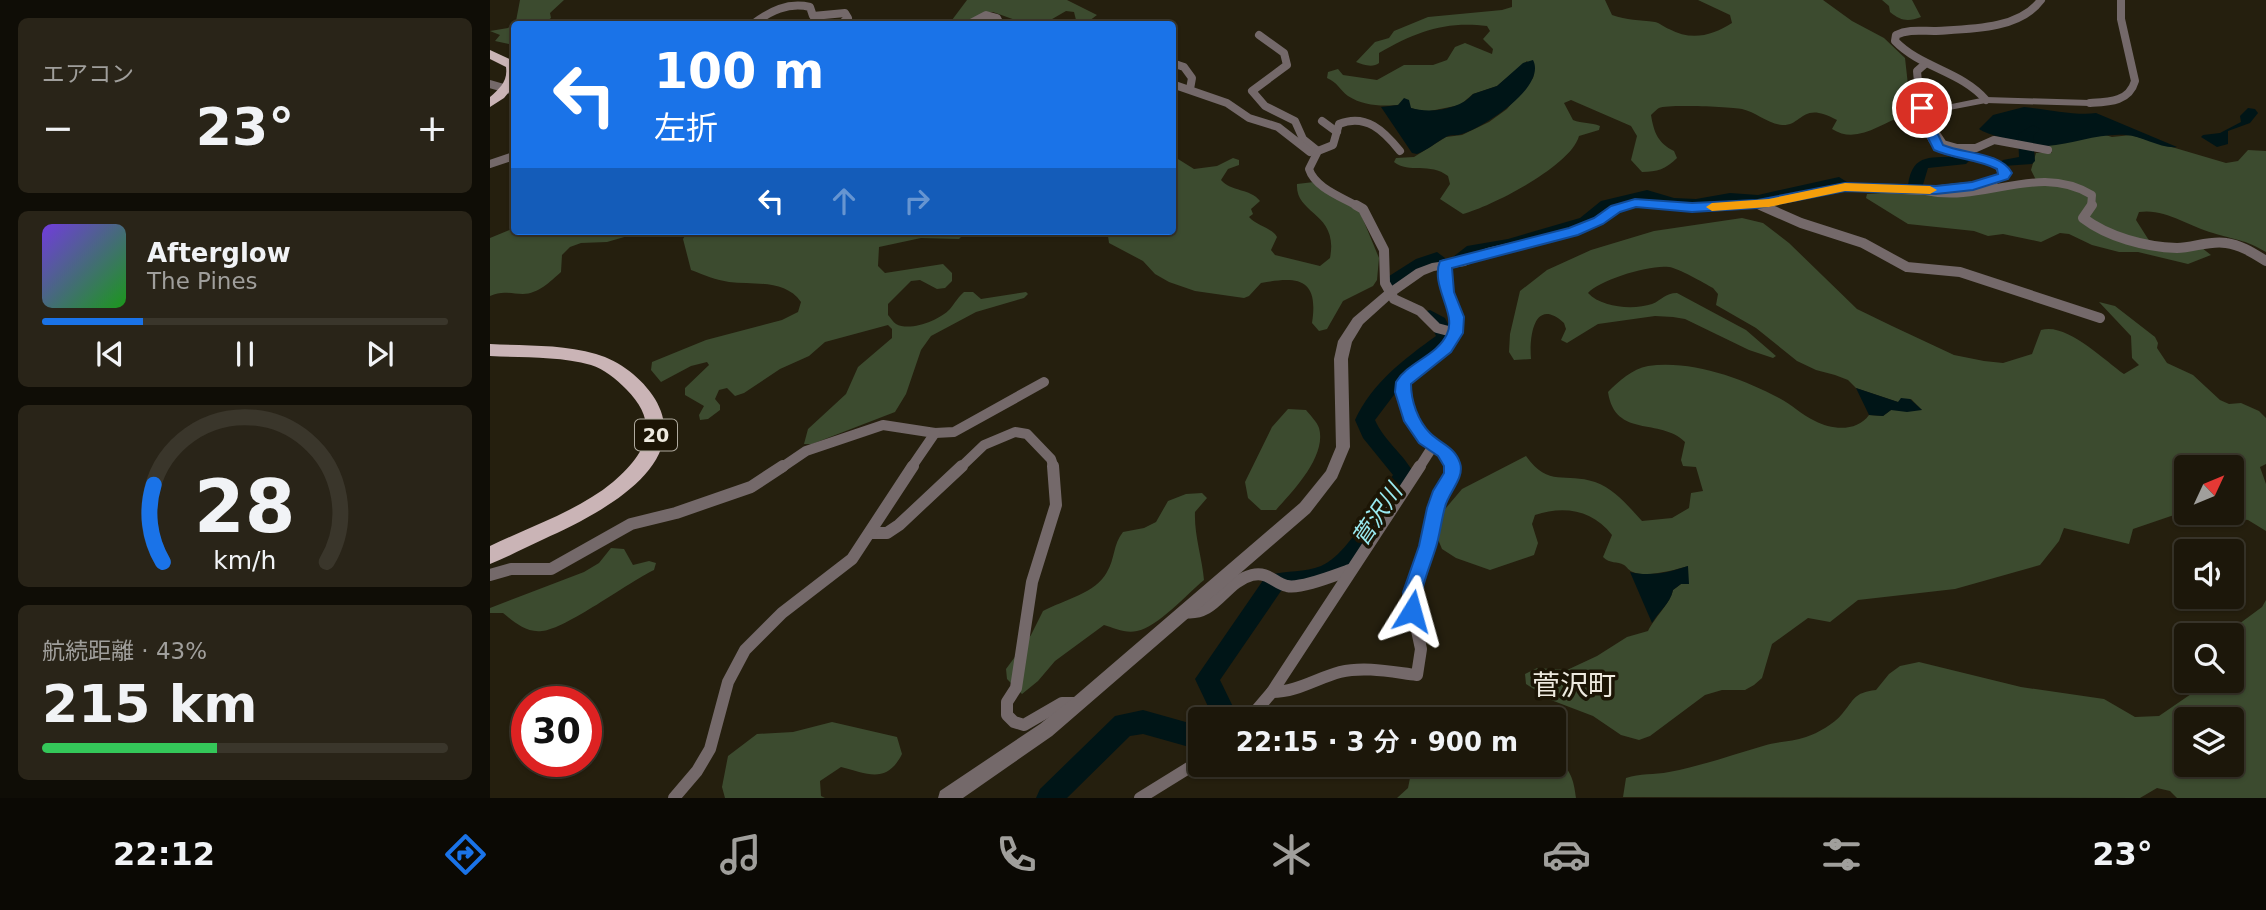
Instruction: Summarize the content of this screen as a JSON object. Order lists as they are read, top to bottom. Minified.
{"streets":{"main road":["20"]},"districts":["菅沢町"],"water":["菅沢川"],"north":"top right","page":{"tile":["エアコン",["航続距離 · 43%","215 km"]],"turn":["100 m","左折"],"heat":["−","23°","+"],"song":["Afterglow","The Pines"],"limit":"30","trip":"22:15 · 3 分 · 900 m","tabs":["22:12","23°"],"gauge":["28","km/h"]}}
